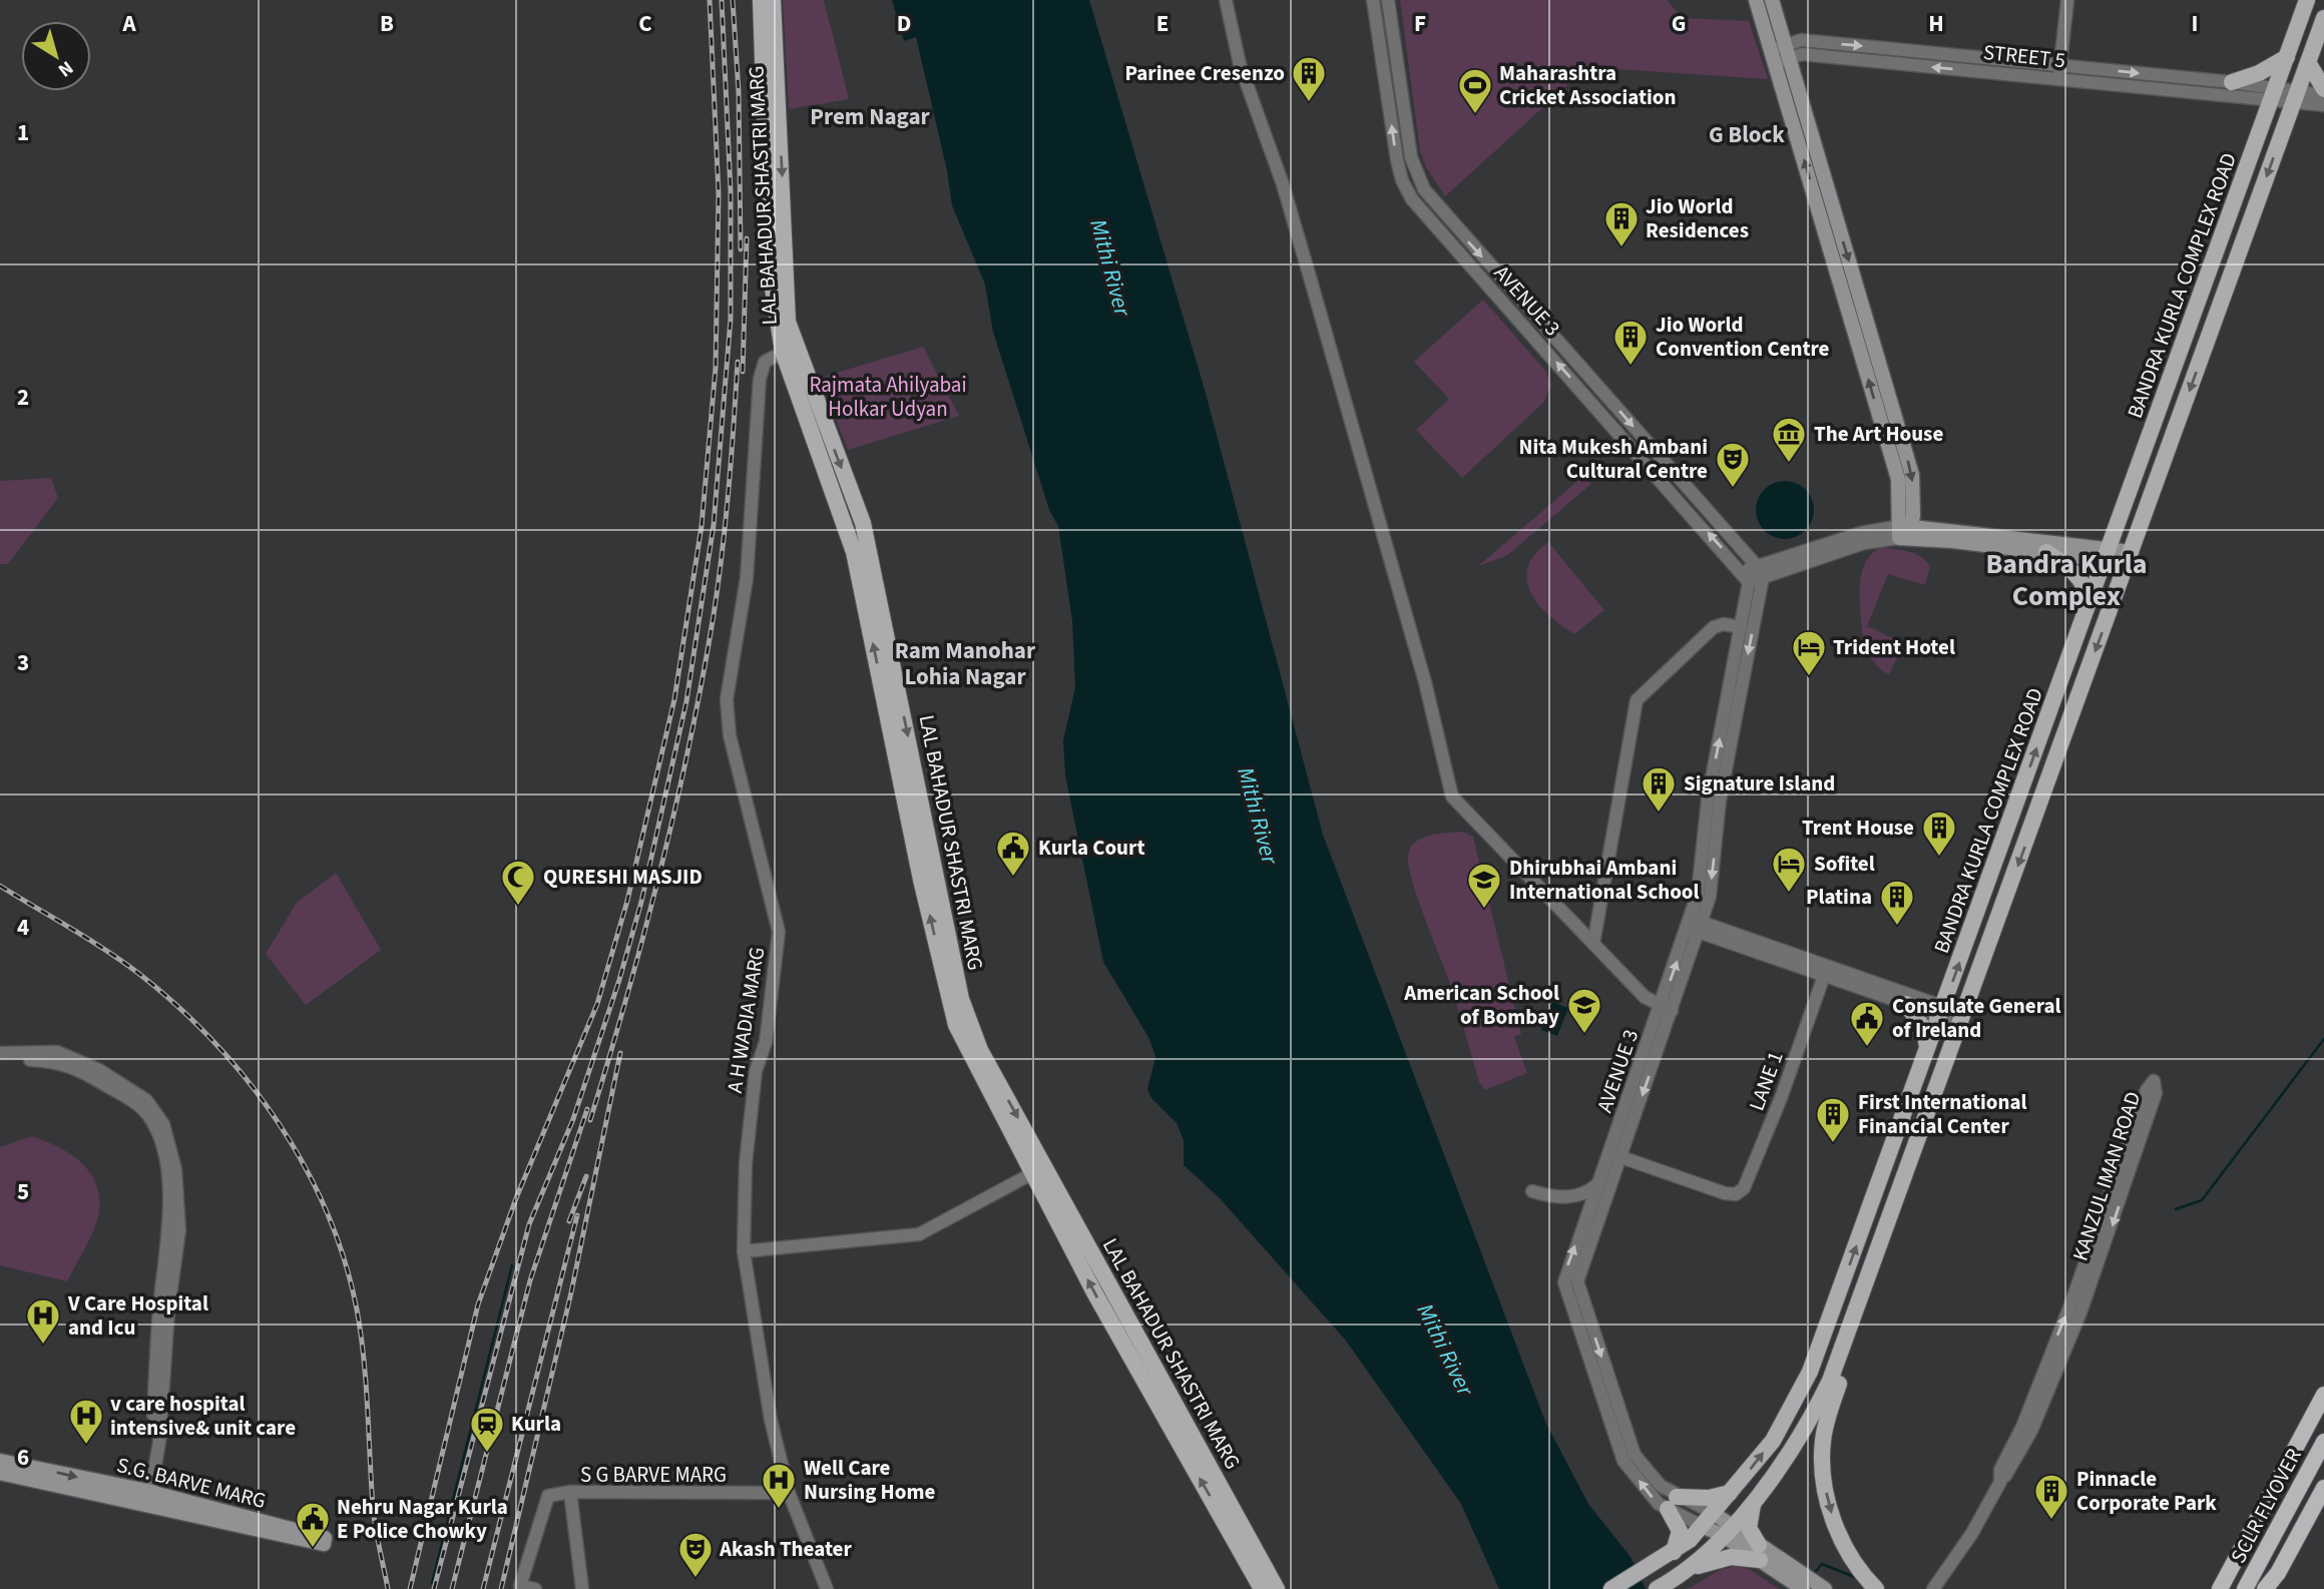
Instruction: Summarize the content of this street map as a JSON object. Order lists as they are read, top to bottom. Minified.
{"streets":{"highway":["SCLR FLYOVER"],"main road":["LAL BAHADUR SHASTRI MARG","BANDRA KURLA COMPLEX ROAD","S.G. BARVE MARG"],"street":["STREET 5","AVENUE 3","A H WADIA MARG","LANE 1","KANZUL IMAN ROAD","S G BARVE MARG"]},"crossings":[["STREET 5","BANDRA KURLA COMPLEX ROAD"],["LAL BAHADUR SHASTRI MARG","A H WADIA MARG"],["BANDRA KURLA COMPLEX ROAD","AVENUE 3"],["AVENUE 3","LANE 1"],["A H WADIA MARG","S G BARVE MARG"]],"districts":["Prem Nagar","G Block","Bandra Kurla Complex","Ram Manohar Lohia Nagar"],"water":["Mithi River"],"parks":["Rajmata Ahilyabai Holkar Udyan"],"places":{"building":["Parinee Cresenzo","Jio World Residences","Jio World Convention Centre","Signature Island","Trent House","Platina","First International Financial Center","Pinnacle Corporate Park"],"sports":["Maharashtra Cricket Association"],"museum":["The Art House"],"theatre":["Nita Mukesh Ambani Cultural Centre","Akash Theater"],"hotel":["Trident Hotel","Sofitel"],"public building":["Kurla Court","Consulate General of Ireland","Nehru Nagar Kurla E Police Chowky"],"mosque":["QURESHI MASJID"],"school or university":["Dhirubhai Ambani International School","American School of Bombay"],"hospital":["V Care Hospital and Icu","v care hospital intensive& unit care","Well Care Nursing Home"],"station":["Kurla"]},"north":"bottom right","grid":{"columns":["A","B","C","D","E","F","G","H","I"],"rows":["1","2","3","4","5","6"]}}
